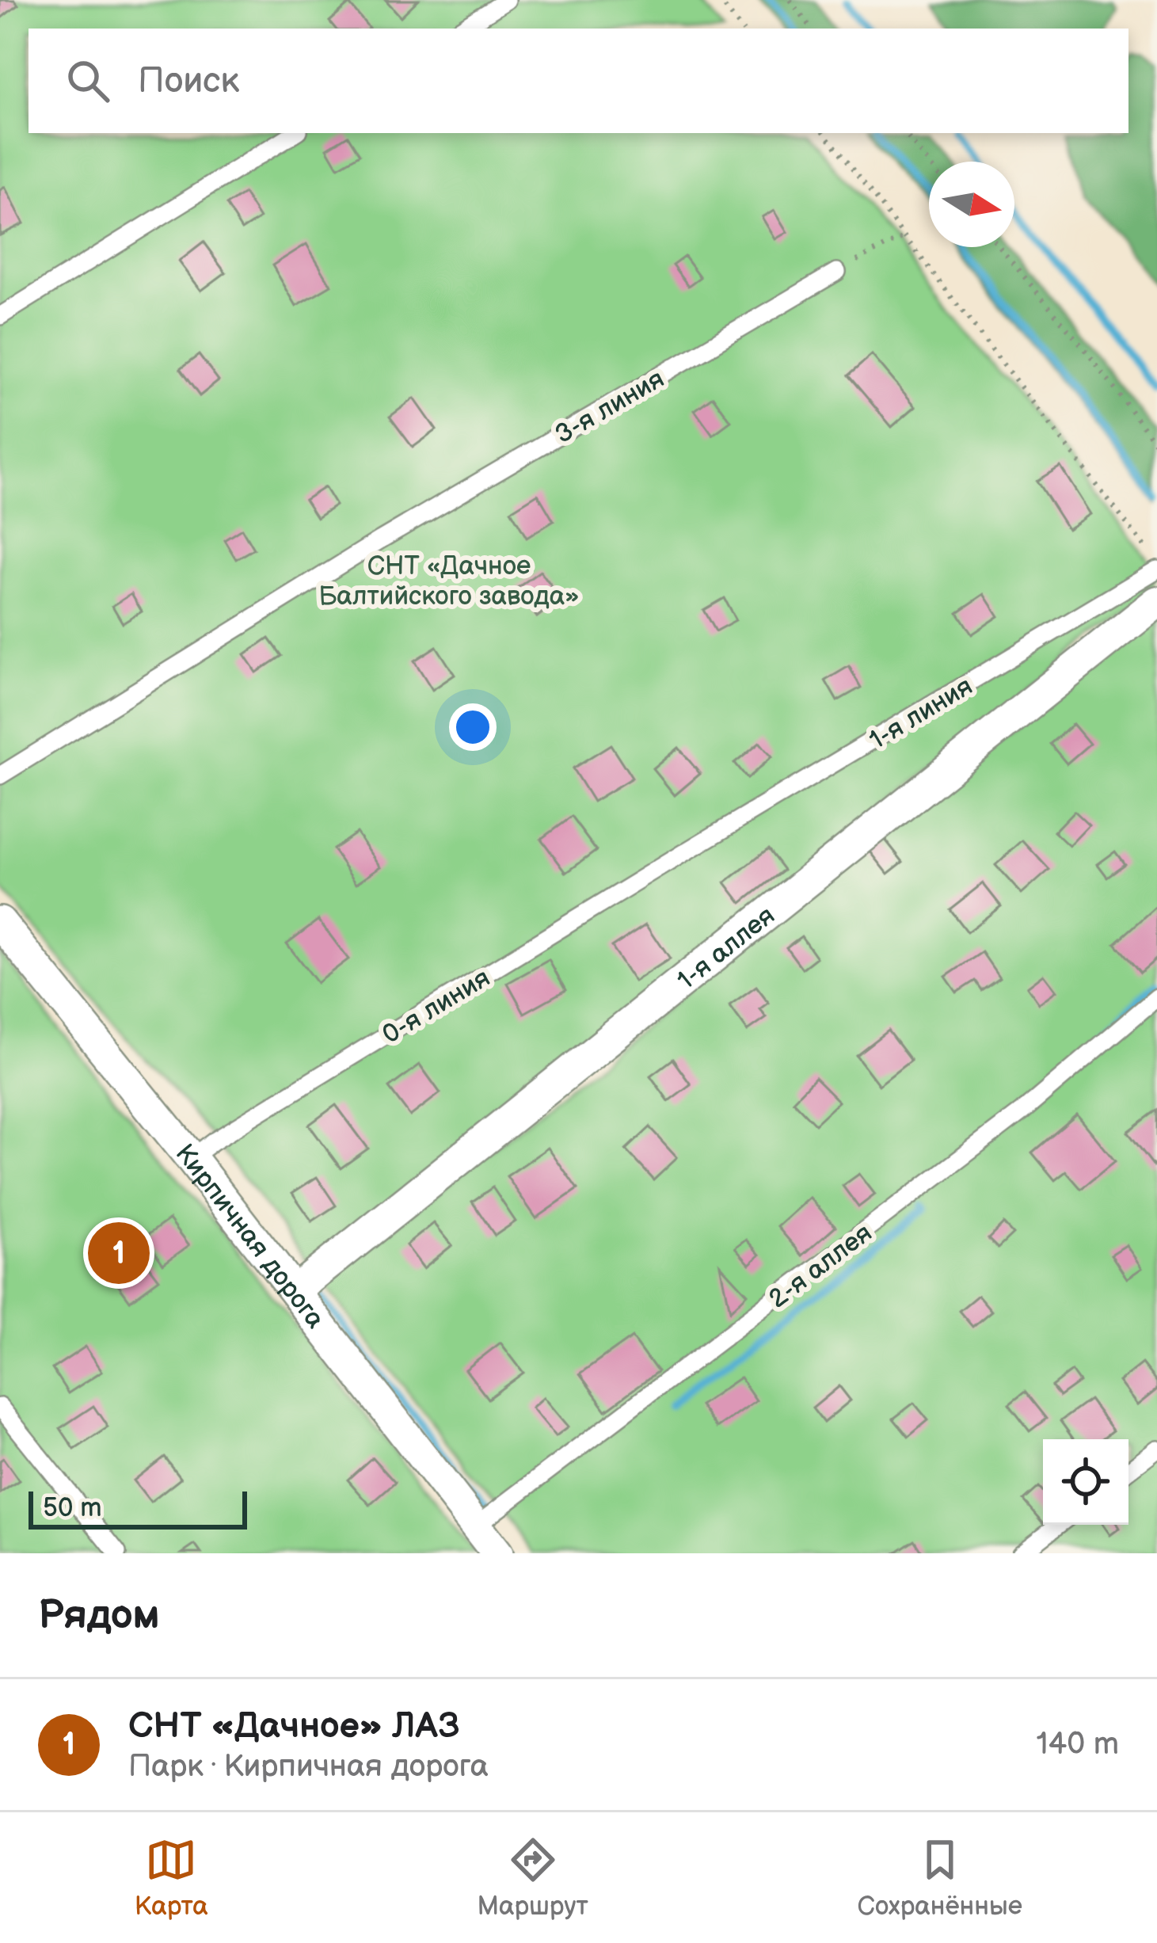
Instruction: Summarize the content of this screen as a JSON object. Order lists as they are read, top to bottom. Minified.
{"streets":{"street":["1-я аллея","Кирпичная дорога"],"lane":["3-я линия","1-я линия","0-я линия","2-я аллея"]},"crossings":[["1-я линия","0-я линия"],["1-я аллея","Кирпичная дорога"],["0-я линия","Кирпичная дорога"],["Кирпичная дорога","2-я аллея"]],"parks":["СНТ «Дачное Балтийского завода»"],"scale_bar":"50 m","north":"right","page":{"search":"Поиск","pins":"1","scale":"50 m","heading":"Рядом","list":[{"mark":"1","name":"СНТ «Дачное» ЛАЗ","note":"Парк · Кирпичная дорога","value":"140 m"}],"nav":["Карта","Маршрут","Сохранённые"]}}
